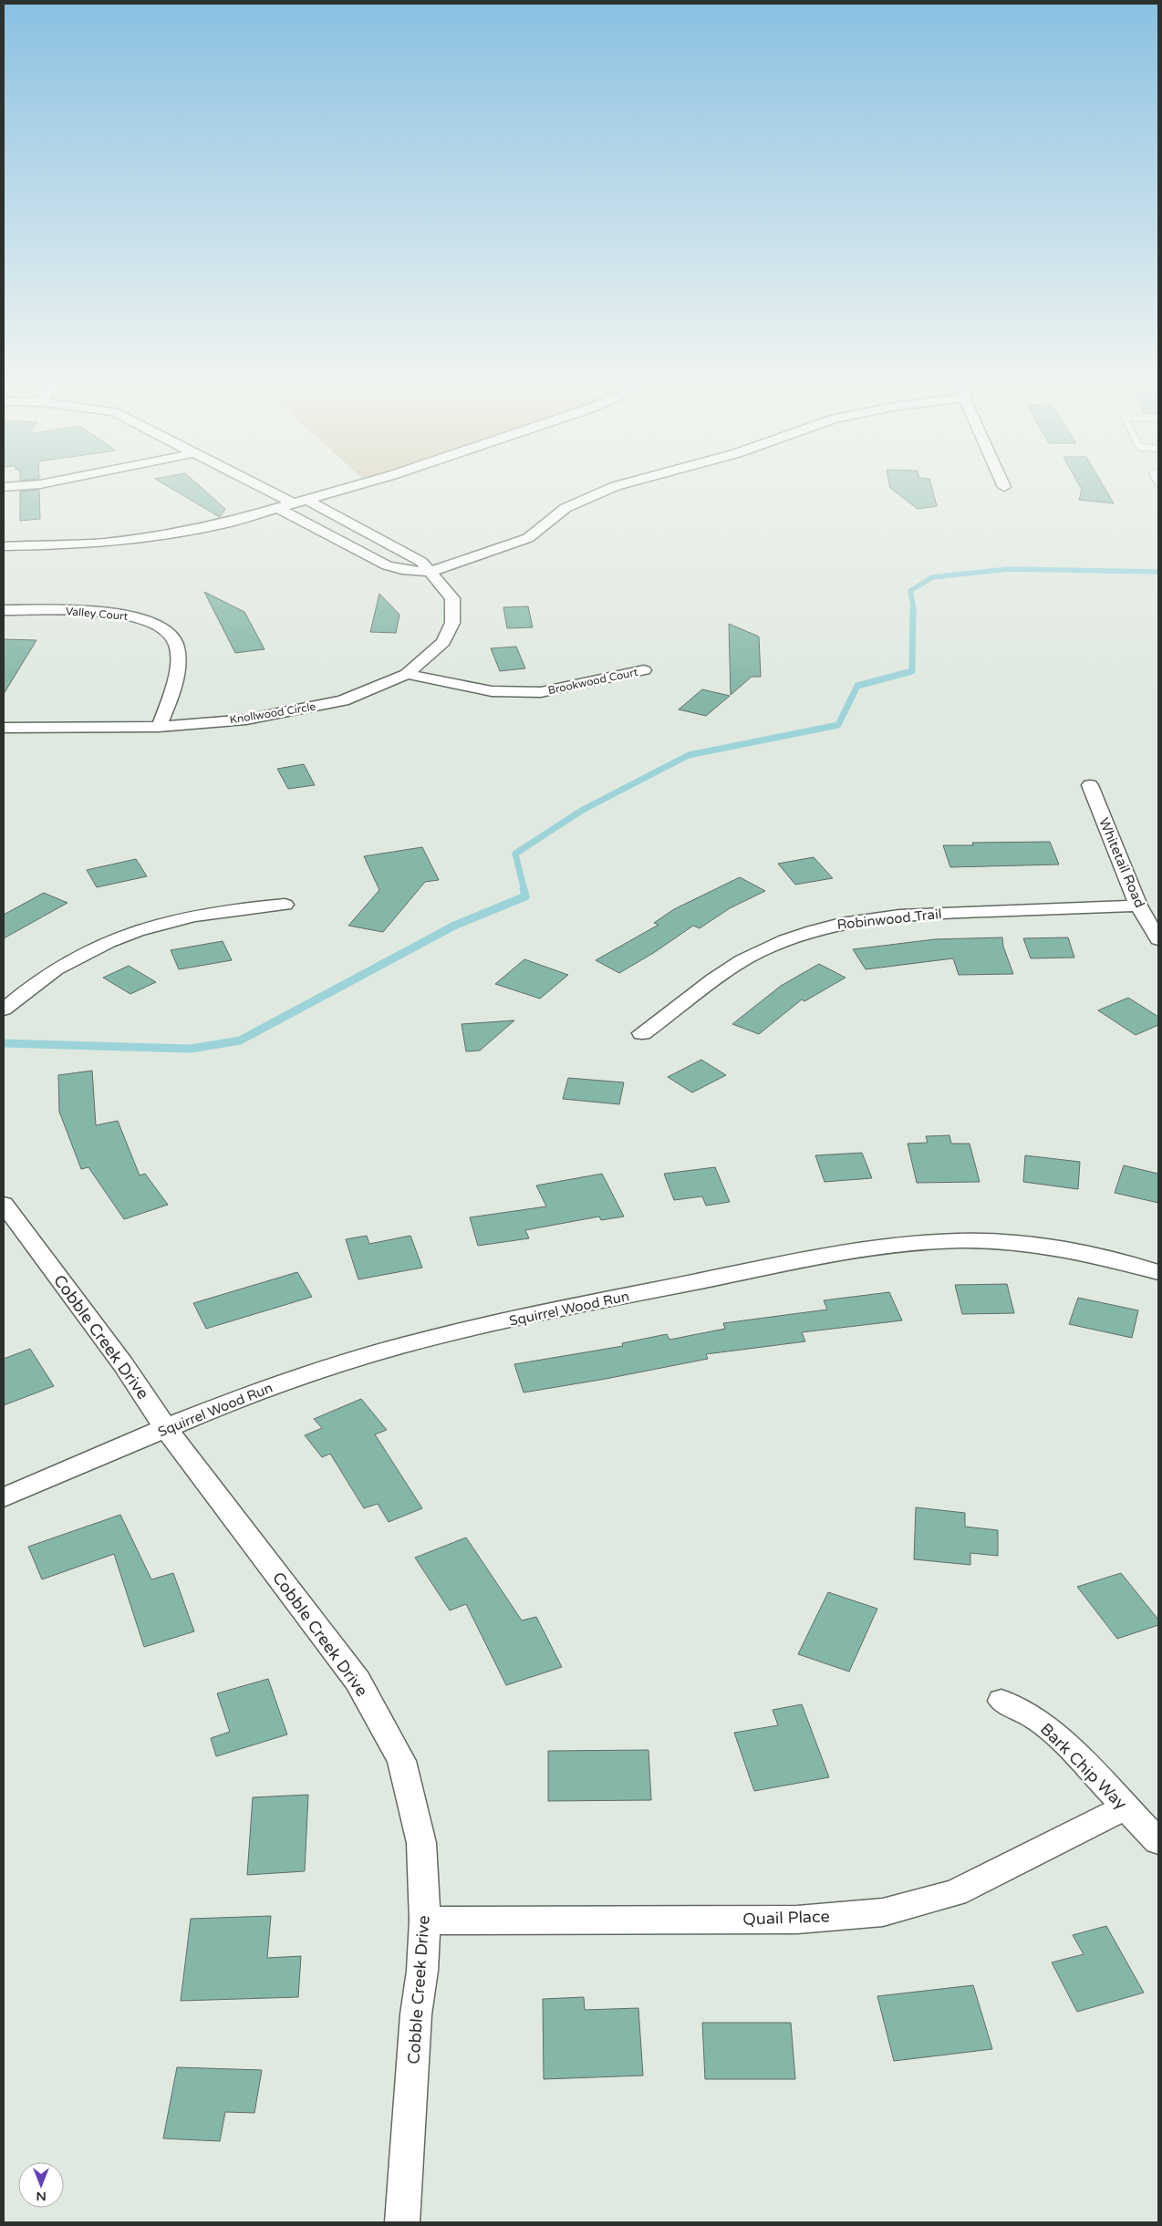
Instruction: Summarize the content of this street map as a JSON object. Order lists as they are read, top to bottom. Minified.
{"streets":{"street":["Valley Court","Brookwood Court","Knollwood Circle","Whitetail Road","Robinwood Trail","Squirrel Wood Run","Cobble Creek Drive","Bark Chip Way","Quail Place"]},"crossings":[["Valley Court","Knollwood Circle"],["Brookwood Court","Knollwood Circle"],["Whitetail Road","Robinwood Trail"],["Squirrel Wood Run","Cobble Creek Drive"],["Cobble Creek Drive","Quail Place"],["Bark Chip Way","Quail Place"]],"north":"bottom"}
